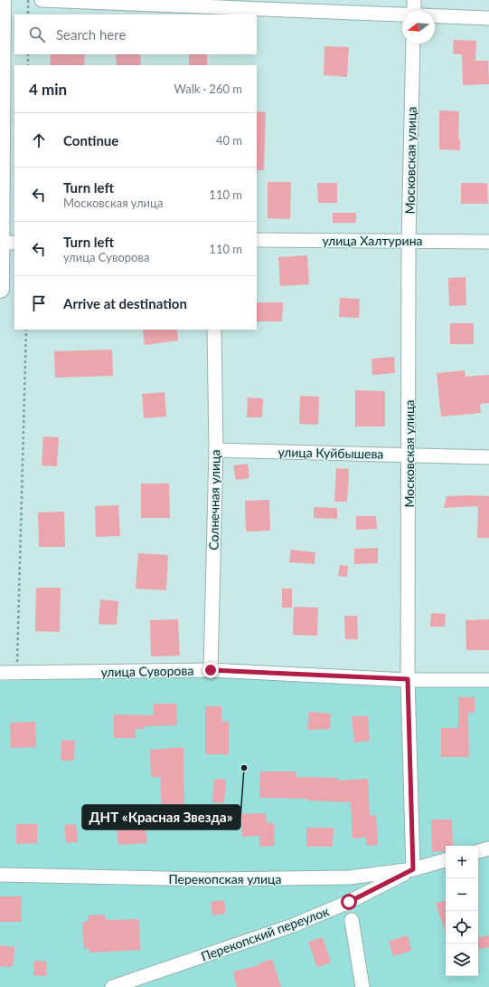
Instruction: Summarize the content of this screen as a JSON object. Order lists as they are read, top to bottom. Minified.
{"streets":{"street":["Московская улица","улица Халтурина","улица Куйбышева","Солнечная улица","улица Суворова","Перекопская улица","Перекопский переулок"]},"crossings":[["Московская улица","улица Халтурина"],["Московская улица","улица Куйбышева"],["Московская улица","улица Суворова"],["Московская улица","Перекопская улица"],["Московская улица","Перекопский переулок"],["улица Куйбышева","Солнечная улица"],["Солнечная улица","улица Суворова"],["Перекопская улица","Перекопский переулок"]],"places":["ДНТ «Красная Звезда»"],"north":"left","page":{"search":"Search here","heading":["4 min","Walk · 260 m"],"list":[["Continue","40 m"],["Turn left","Московская улица","110 m"],["Turn left","улица Суворова","110 m"],"Arrive at destination"],"map_buttons":["+","−"]}}
